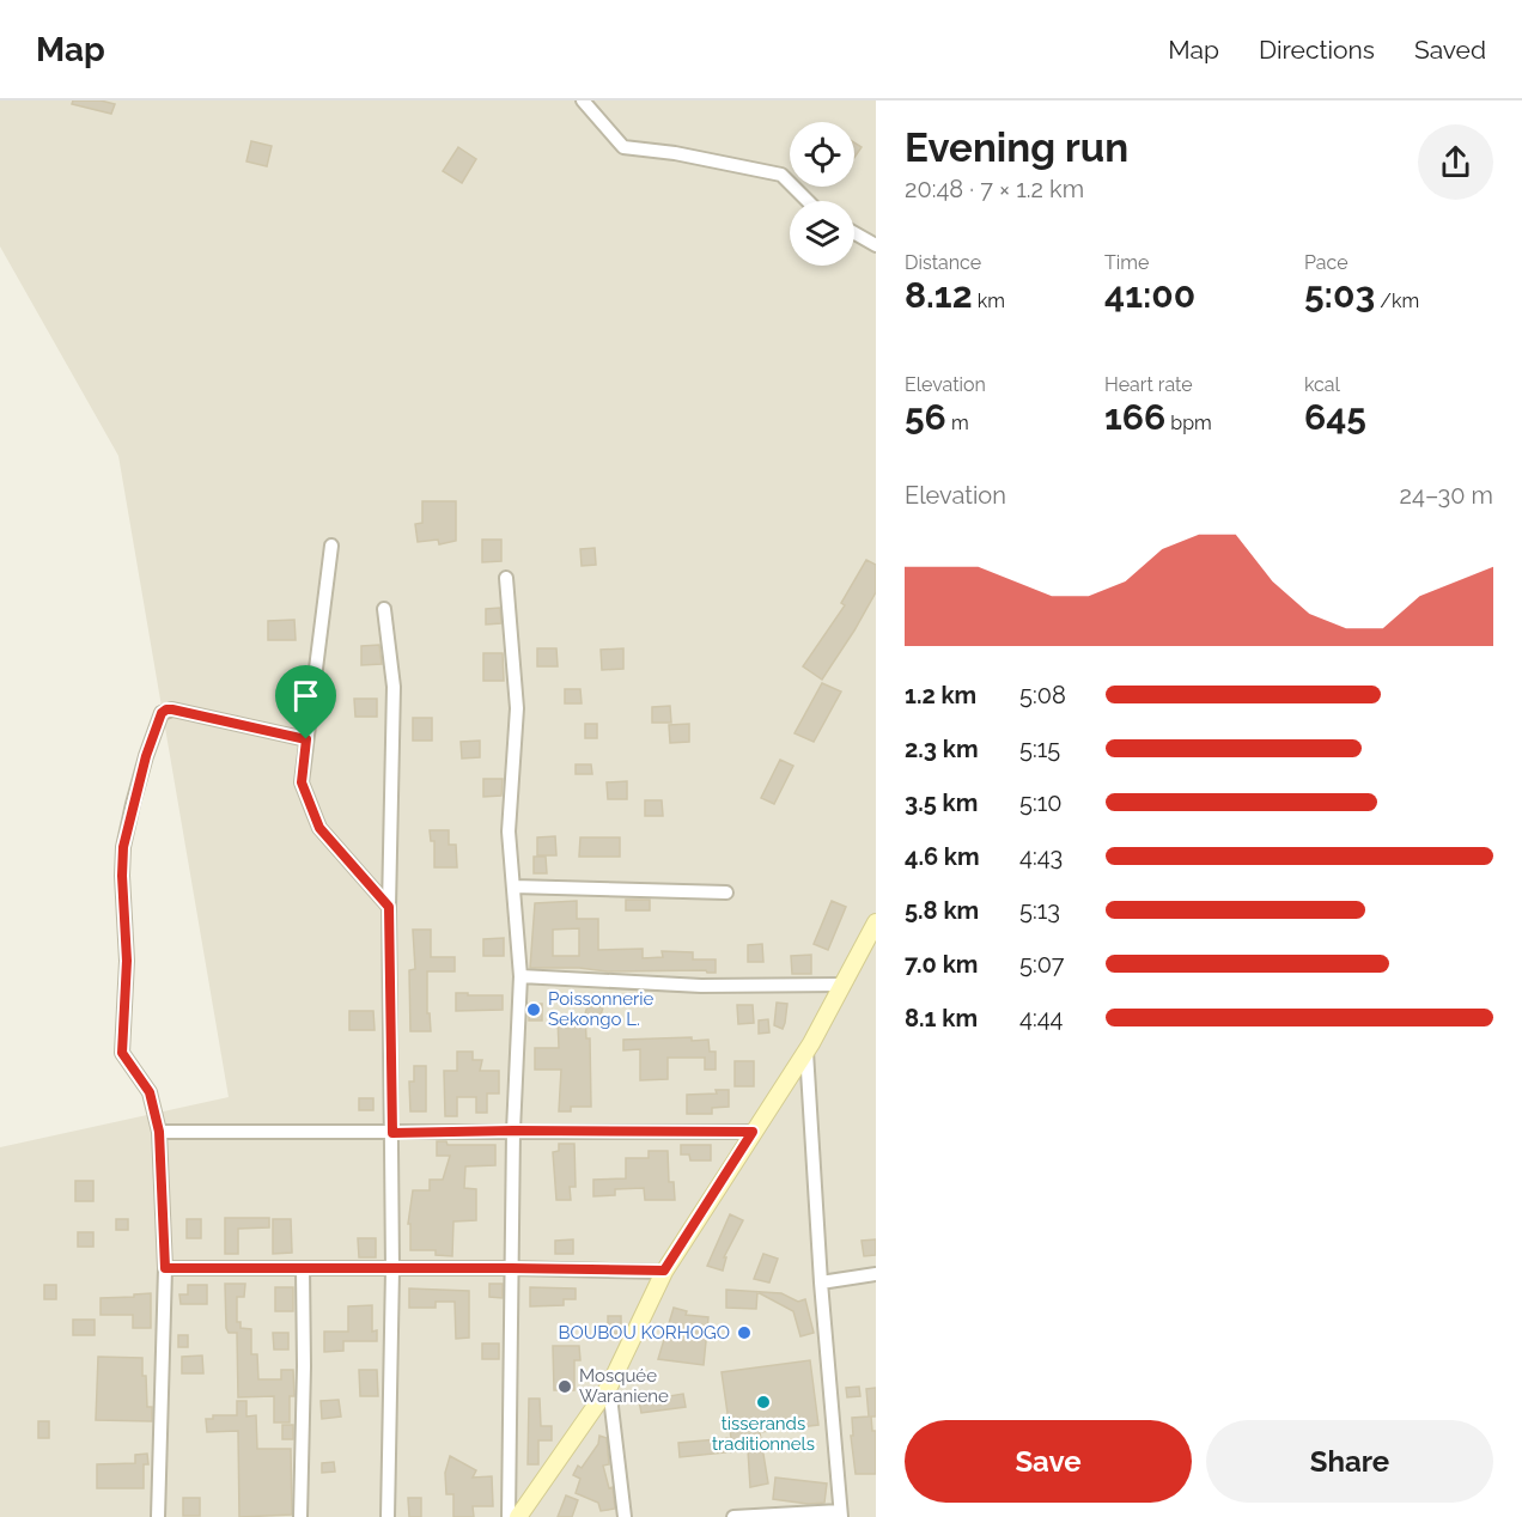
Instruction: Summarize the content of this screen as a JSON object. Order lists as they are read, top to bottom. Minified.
{"places":["Poissonnerie Sekongo L.","BOUBOU KORHOGO","Mosquée Waraniene","tisserands traditionnels"],"page":{"header":"Map","nav":["Map","Directions","Saved"],"heading":["Evening run","20:48 · 7 × 1.2 km"],"stats":[["Distance","8.12 km"],["Time","41:00"],["Pace","5:03 /km"],["Elevation","56 m"],["Heart rate","166 bpm"],["kcal","645"]],"chart":["Elevation","24–30 m"],"list":[{"name":"1.2 km","note":"5:08"},{"name":"2.3 km","note":"5:15"},{"name":"3.5 km","note":"5:10"},{"name":"4.6 km","note":"4:43"},{"name":"5.8 km","note":"5:13"},{"name":"7.0 km","note":"5:07"},{"name":"8.1 km","note":"4:44"}],"buttons":["Save","Share"]}}
